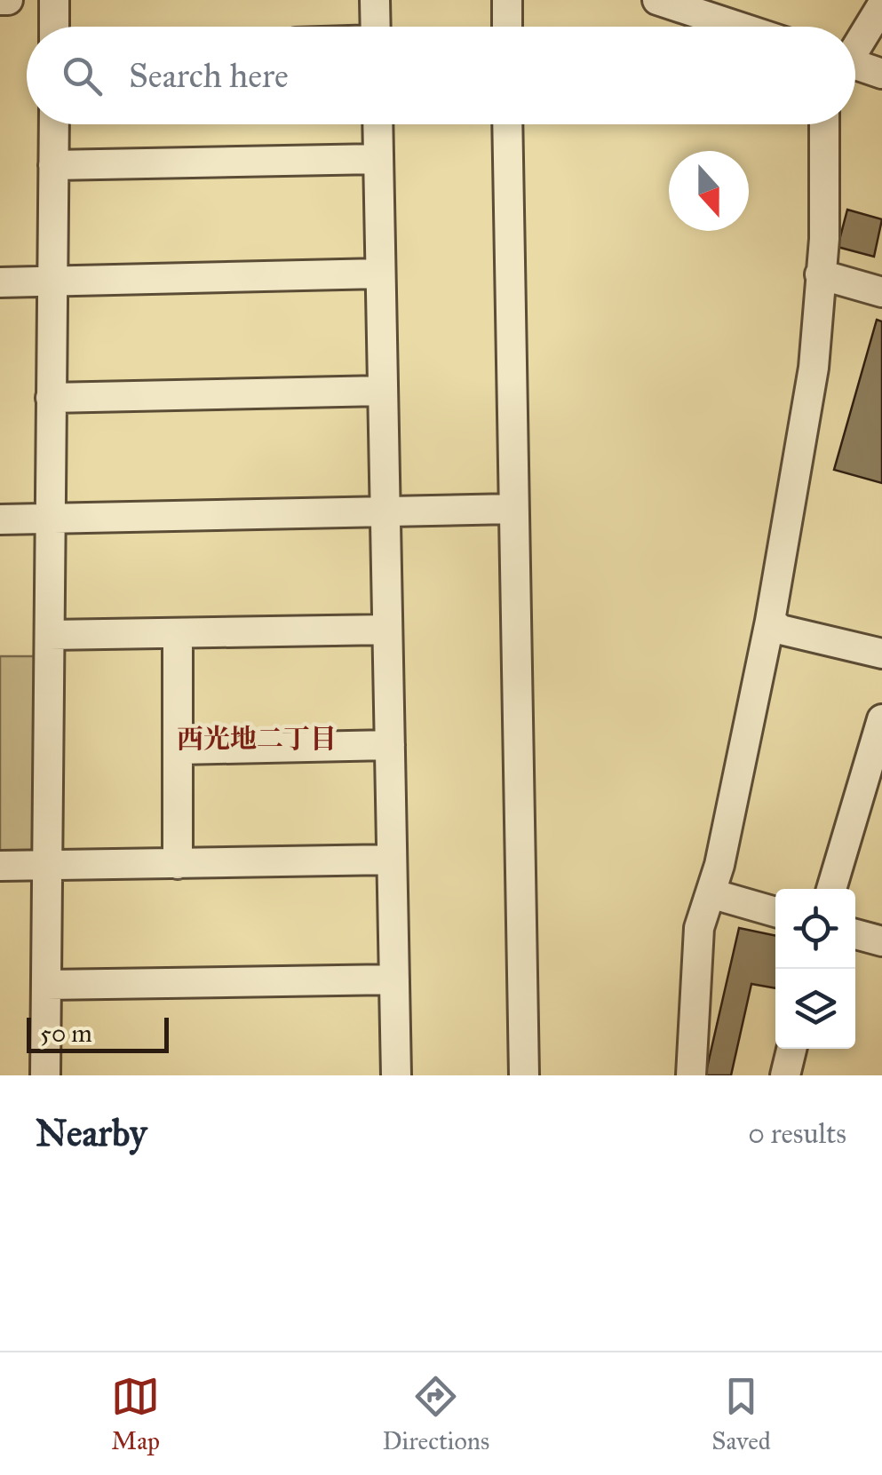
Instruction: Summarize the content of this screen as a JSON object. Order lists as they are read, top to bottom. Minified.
{"districts":["西光地二丁目"],"scale_bar":"50 m","north":"bottom","page":{"search":"Search here","scale":"50 m","heading":["Nearby","0 results"],"nav":["Map","Directions","Saved"]}}
